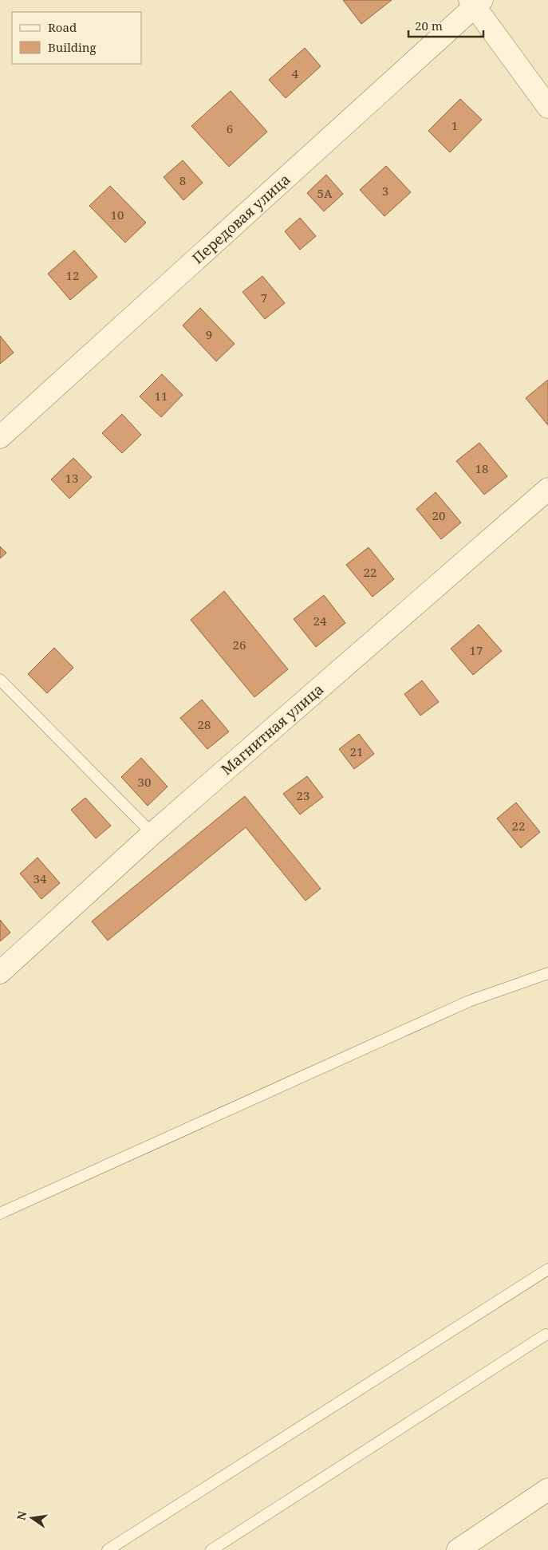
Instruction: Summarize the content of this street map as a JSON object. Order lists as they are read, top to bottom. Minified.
{"streets":{"street":["Передовая улица","Магнитная улица"]},"house_numbers":["4","1","6","8","3","5А","10","12","7","9","11","18","13","20","22","24","26","17","28","21","30","23","22","34"],"legend":["Road","Building"],"scale_bar":"20 m","north":"left"}
